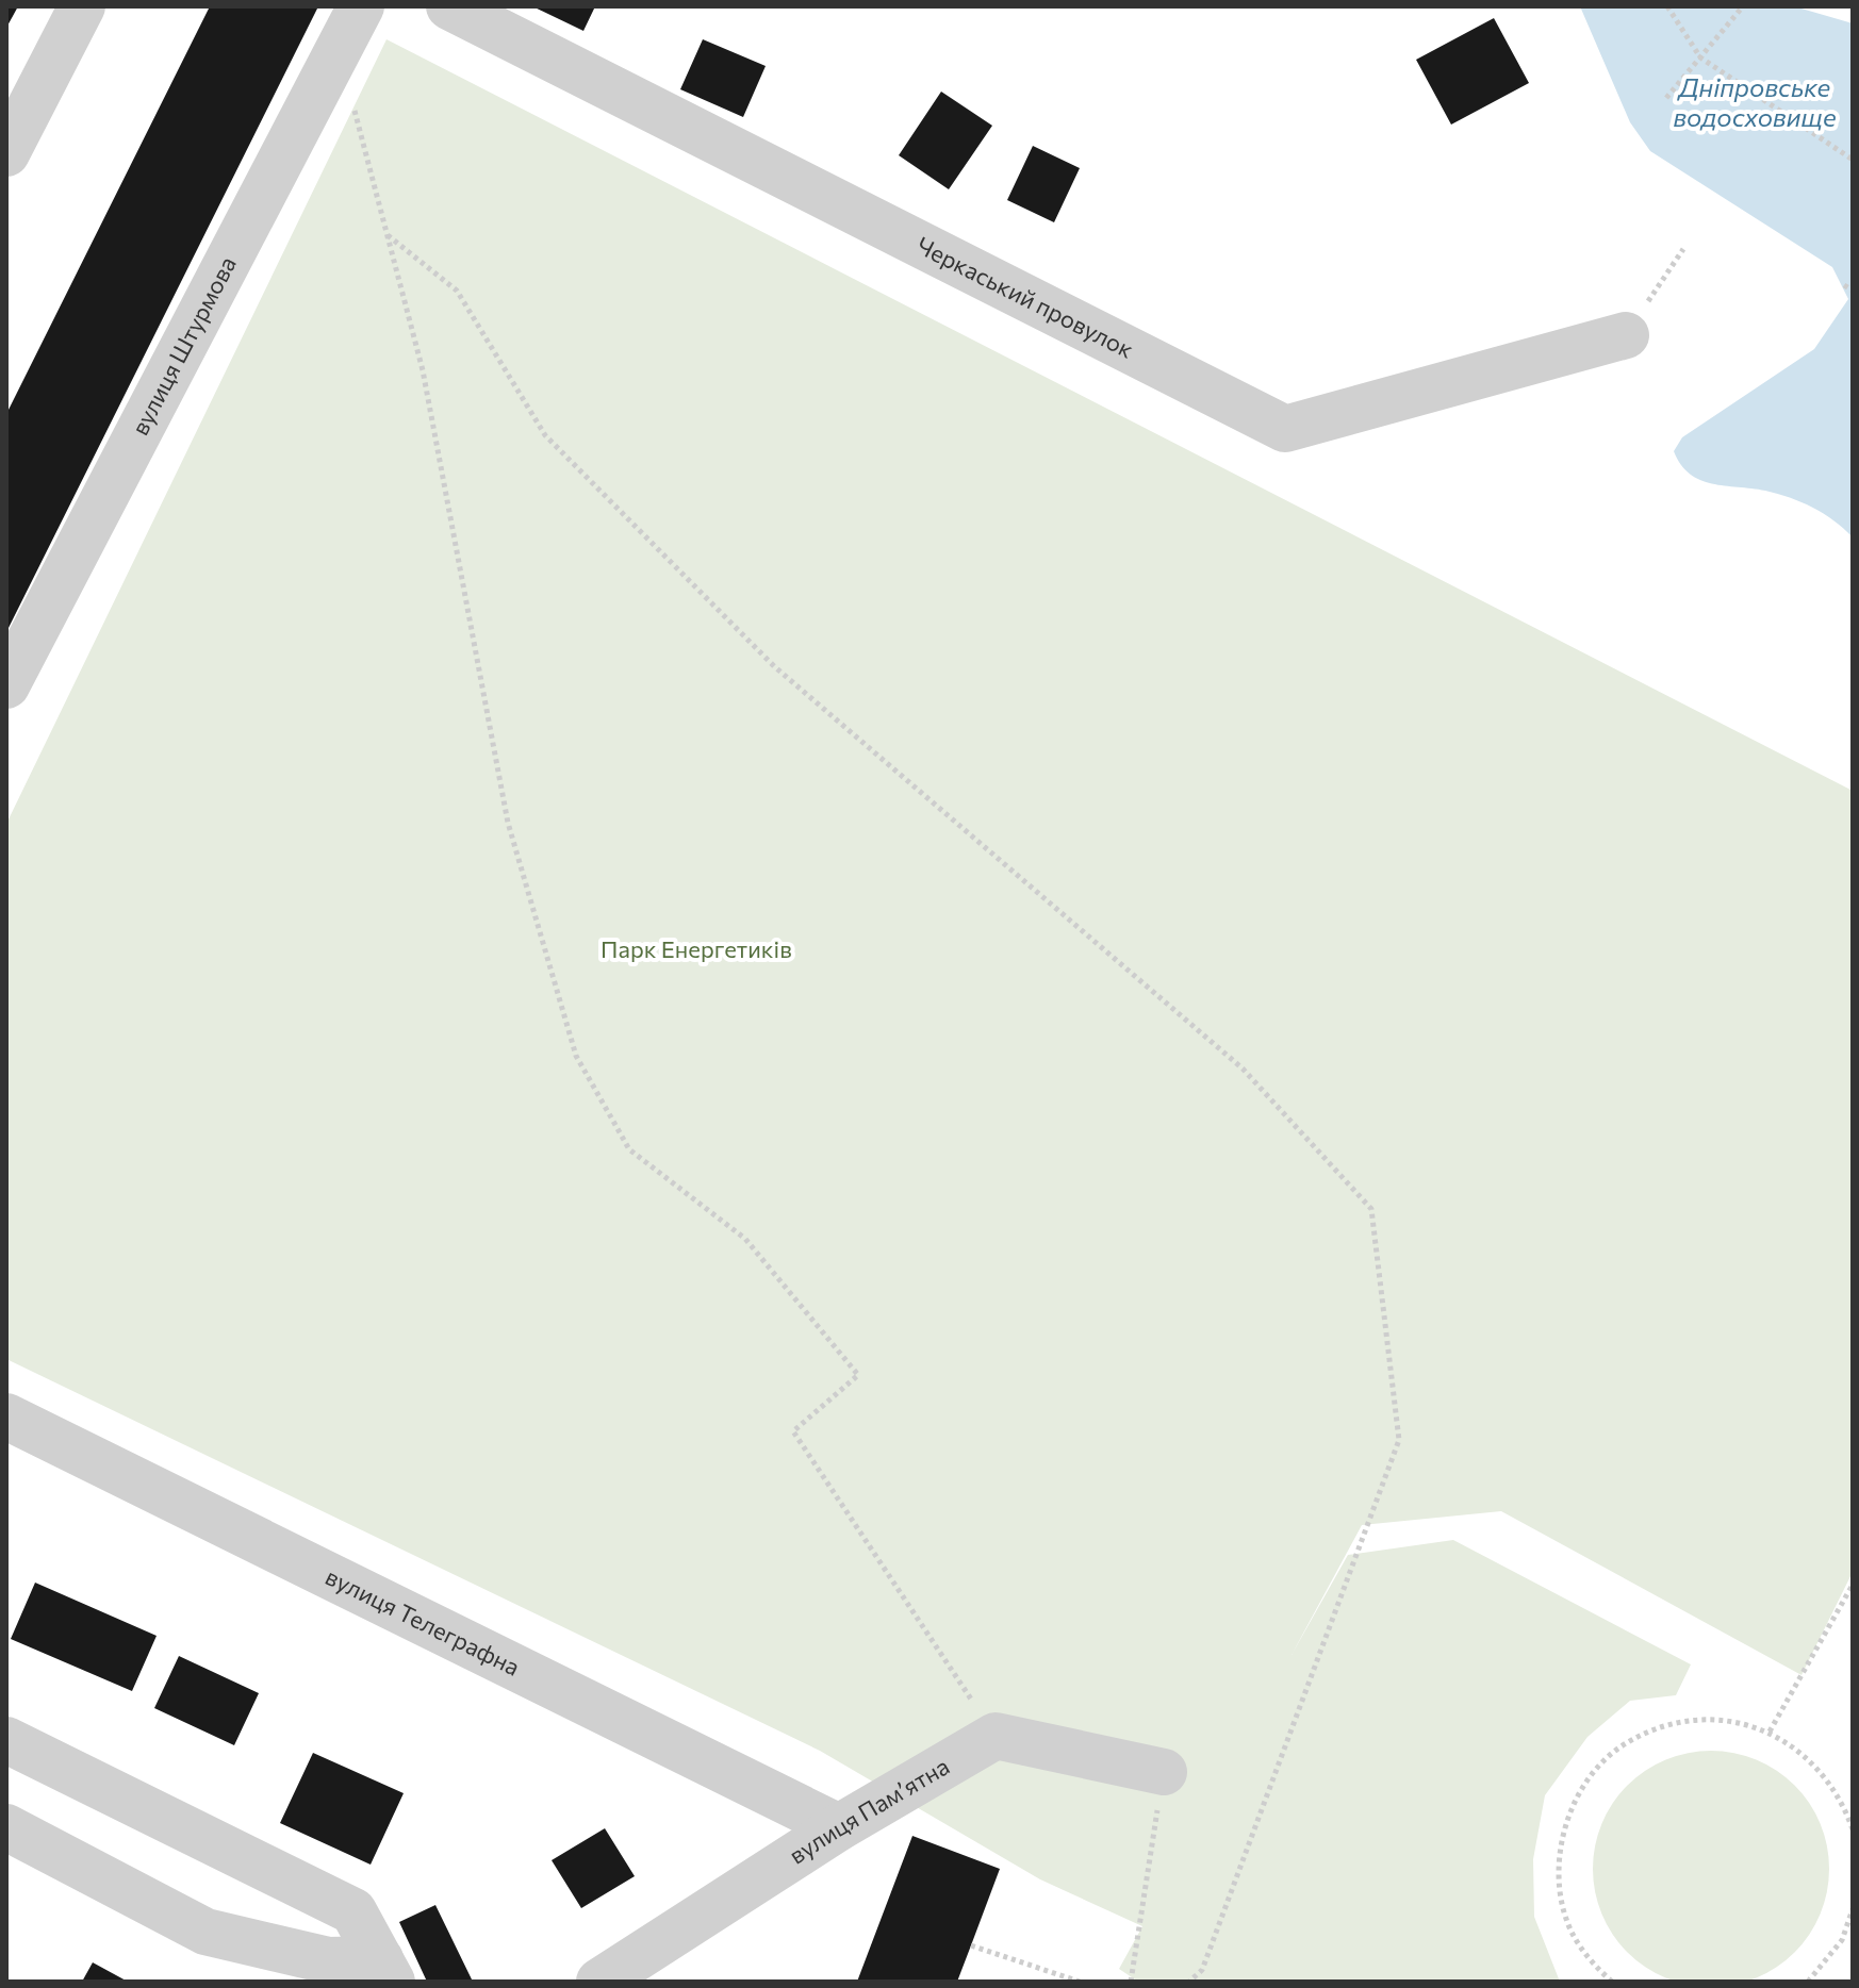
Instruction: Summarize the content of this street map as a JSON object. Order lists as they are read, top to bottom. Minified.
{"streets":{"street":["Черкаський провулок","вулиця Штурмова","вулиця Телеграфна","вулиця Пам’ятна"]},"crossings":[["вулиця Телеграфна","вулиця Пам’ятна"]],"water":["Дніпровське водосховище"],"parks":["Парк Енергетиків"]}
